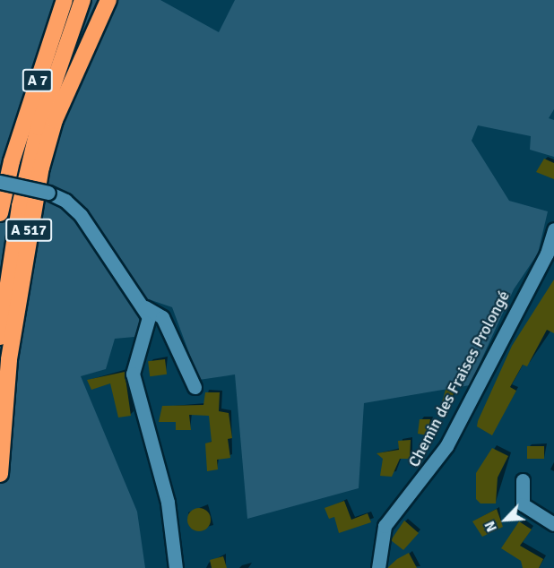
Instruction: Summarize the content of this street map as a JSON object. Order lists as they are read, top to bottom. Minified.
{"streets":{"highway":["A 7","A 517"],"street":["Chemin des Fraises Prolongé"]},"north":"bottom left"}
